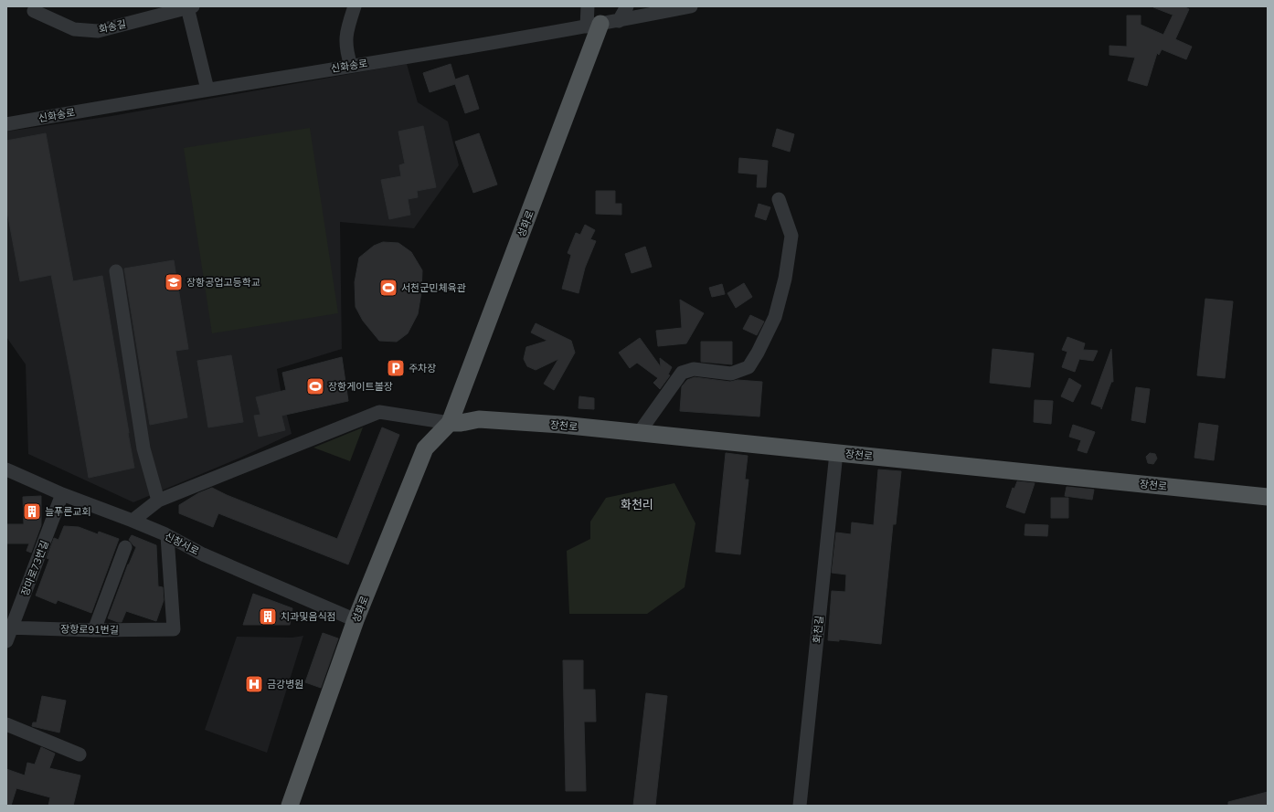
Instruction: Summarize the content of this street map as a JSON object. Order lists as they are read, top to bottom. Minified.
{"streets":{"main road":["성화로","장천로"],"street":["화송길","신화송로","신창서로","장마로73번길","장항로91번길","화천길"]},"crossings":[["신화송로","성화로"],["성화로","장천로"],["성화로","신창서로"],["장천로","화천길"],["신창서로","장마로73번길"],["신창서로","장항로91번길"],["장마로73번길","장항로91번길"]],"districts":["화천리"],"places":{"school or university":["장항공업고등학교"],"sports":["서천군민체육관","장항게이트볼장"],"parking":["주차장"],"building":["늘푸른교회","치과및음식점"],"hospital":["금강병원"]}}
